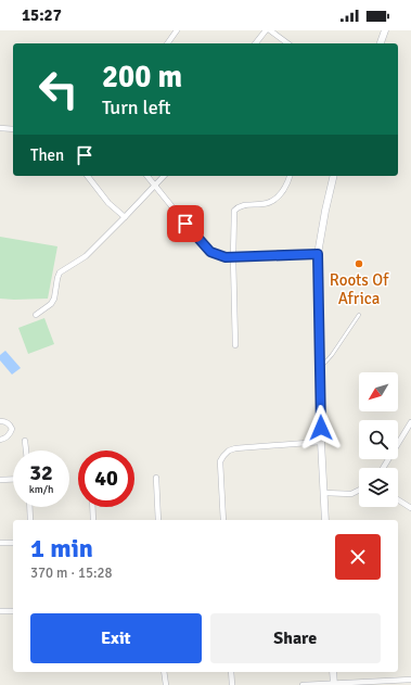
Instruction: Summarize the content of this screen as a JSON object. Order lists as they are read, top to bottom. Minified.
{"places":["Roots Of Africa"],"north":"bottom left","page":{"status":"15:27","turn":["200 m","Turn left"],"then":"Then","speed":"32 km/h","limit":"40","heading":["1 min","370 m · 15:28"],"buttons":["Exit","Share"]}}
